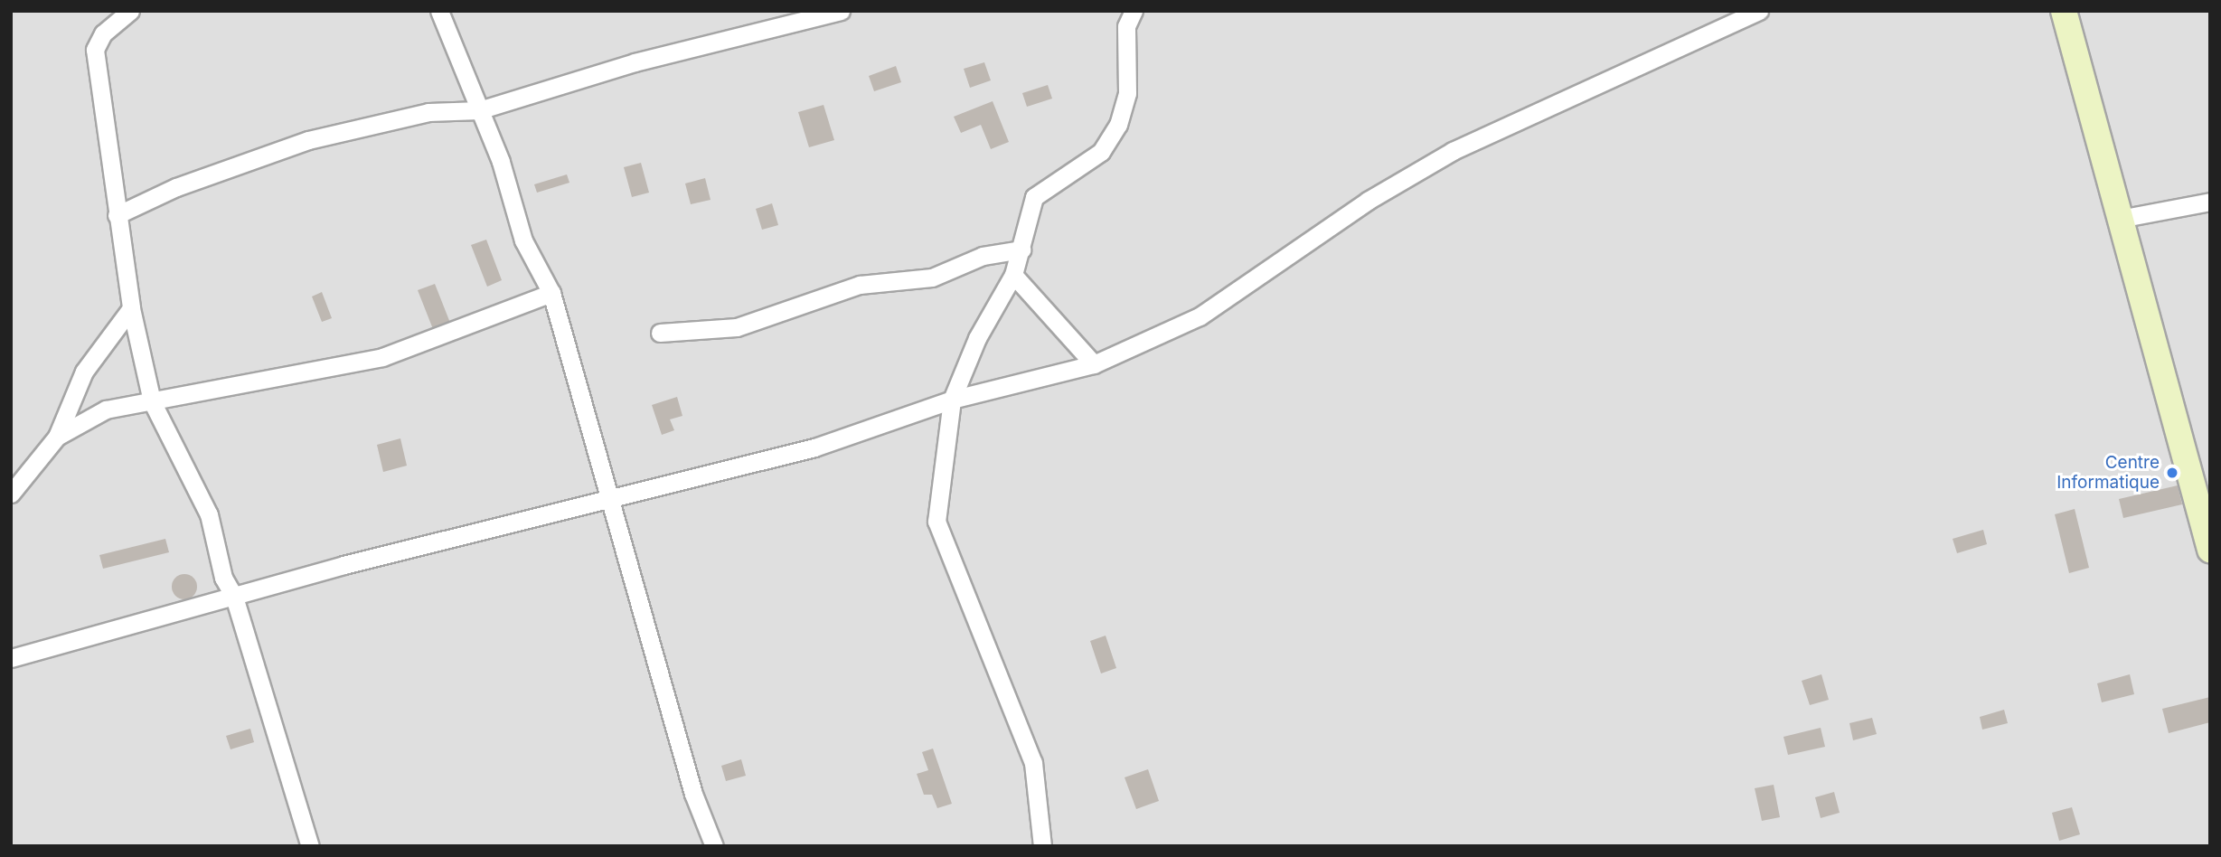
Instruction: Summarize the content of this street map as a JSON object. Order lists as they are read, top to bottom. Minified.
{"places":["Centre Informatique"]}
